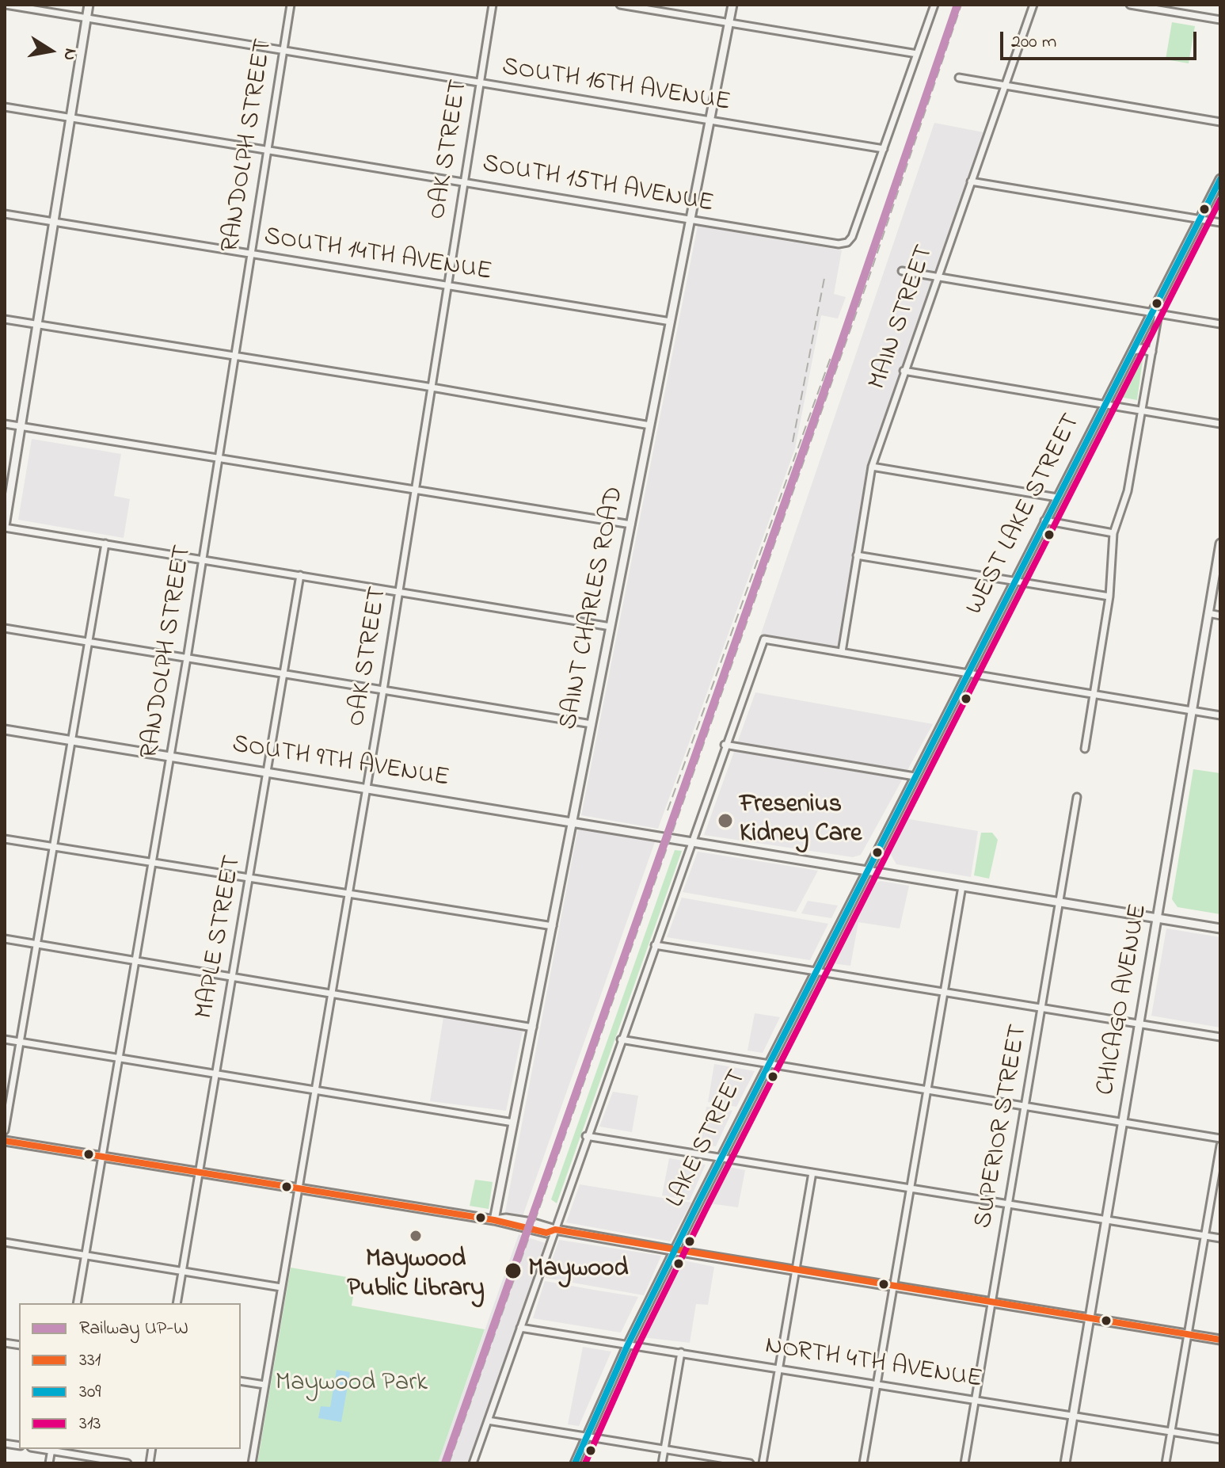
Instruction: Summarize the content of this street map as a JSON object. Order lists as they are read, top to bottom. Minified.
{"streets":{"main road":["WEST LAKE STREET","SAINT CHARLES ROAD","SOUTH 9TH AVENUE","CHICAGO AVENUE","LAKE STREET"],"street":["SOUTH 16TH AVENUE","RANDOLPH STREET","OAK STREET","SOUTH 15TH AVENUE","SOUTH 14TH AVENUE","MAIN STREET","MAPLE STREET","SUPERIOR STREET","NORTH 4TH AVENUE"]},"crossings":[["SOUTH 16TH AVENUE","RANDOLPH STREET"],["SOUTH 16TH AVENUE","OAK STREET"],["SOUTH 16TH AVENUE","SOUTH 15TH AVENUE"],["SOUTH 16TH AVENUE","SAINT CHARLES ROAD"],["RANDOLPH STREET","SOUTH 15TH AVENUE"],["RANDOLPH STREET","SOUTH 14TH AVENUE"],["RANDOLPH STREET","SOUTH 9TH AVENUE"],["OAK STREET","SOUTH 15TH AVENUE"],["OAK STREET","SOUTH 14TH AVENUE"],["OAK STREET","SOUTH 9TH AVENUE"],["SOUTH 15TH AVENUE","SAINT CHARLES ROAD"],["SOUTH 14TH AVENUE","SAINT CHARLES ROAD"],["WEST LAKE STREET","SOUTH 9TH AVENUE"],["WEST LAKE STREET","LAKE STREET"],["SAINT CHARLES ROAD","SOUTH 9TH AVENUE"],["SOUTH 9TH AVENUE","MAPLE STREET"],["SOUTH 9TH AVENUE","CHICAGO AVENUE"],["SOUTH 9TH AVENUE","SUPERIOR STREET"],["SOUTH 9TH AVENUE","LAKE STREET"],["CHICAGO AVENUE","NORTH 4TH AVENUE"],["SUPERIOR STREET","NORTH 4TH AVENUE"],["LAKE STREET","NORTH 4TH AVENUE"]],"parks":["Maywood Park"],"places":["Fresenius Kidney Care","Maywood Public Library","Maywood"],"lines":["rail line UP-W","transit line 309","transit line 313","transit line 331"],"legend":["Railway UP-W","331","309","313"],"scale_bar":"200 m","north":"right"}
